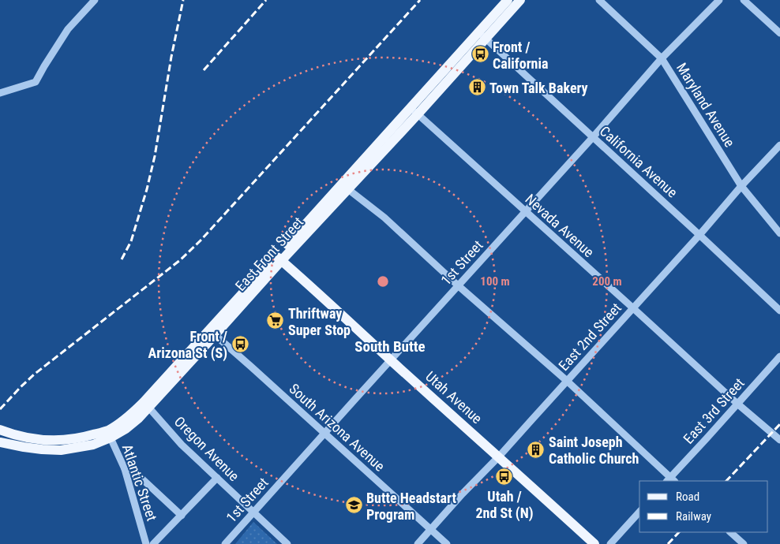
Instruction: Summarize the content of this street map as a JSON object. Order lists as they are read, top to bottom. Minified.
{"streets":{"main road":["East Front Street","Utah Avenue"],"street":["Maryland Avenue","California Avenue","Nevada Avenue","1st Street","East 2nd Street","East 3rd Street","South Arizona Avenue","Oregon Avenue","Atlantic Street"]},"crossings":[["Maryland Avenue","1st Street"],["Maryland Avenue","East 2nd Street"],["California Avenue","East Front Street"],["California Avenue","1st Street"],["California Avenue","East 2nd Street"],["Nevada Avenue","East Front Street"],["Nevada Avenue","1st Street"],["Nevada Avenue","East 2nd Street"],["Nevada Avenue","East 3rd Street"],["East Front Street","Utah Avenue"],["East Front Street","South Arizona Avenue"],["East Front Street","Oregon Avenue"],["East Front Street","Atlantic Street"],["1st Street","Utah Avenue"],["1st Street","South Arizona Avenue"],["1st Street","Oregon Avenue"],["East 2nd Street","Utah Avenue"],["East 2nd Street","South Arizona Avenue"]],"districts":["South Butte"],"places":{"bus stop":["Front / California","Front / Arizona St (S)","Utah / 2nd St (N)"],"building":["Town Talk Bakery","Saint Joseph Catholic Church"],"supermarket":["Thriftway Super Stop"],"school or university":["Butte Headstart Program"]},"legend":["Road","Railway"],"rings":["100 m","200 m"]}
